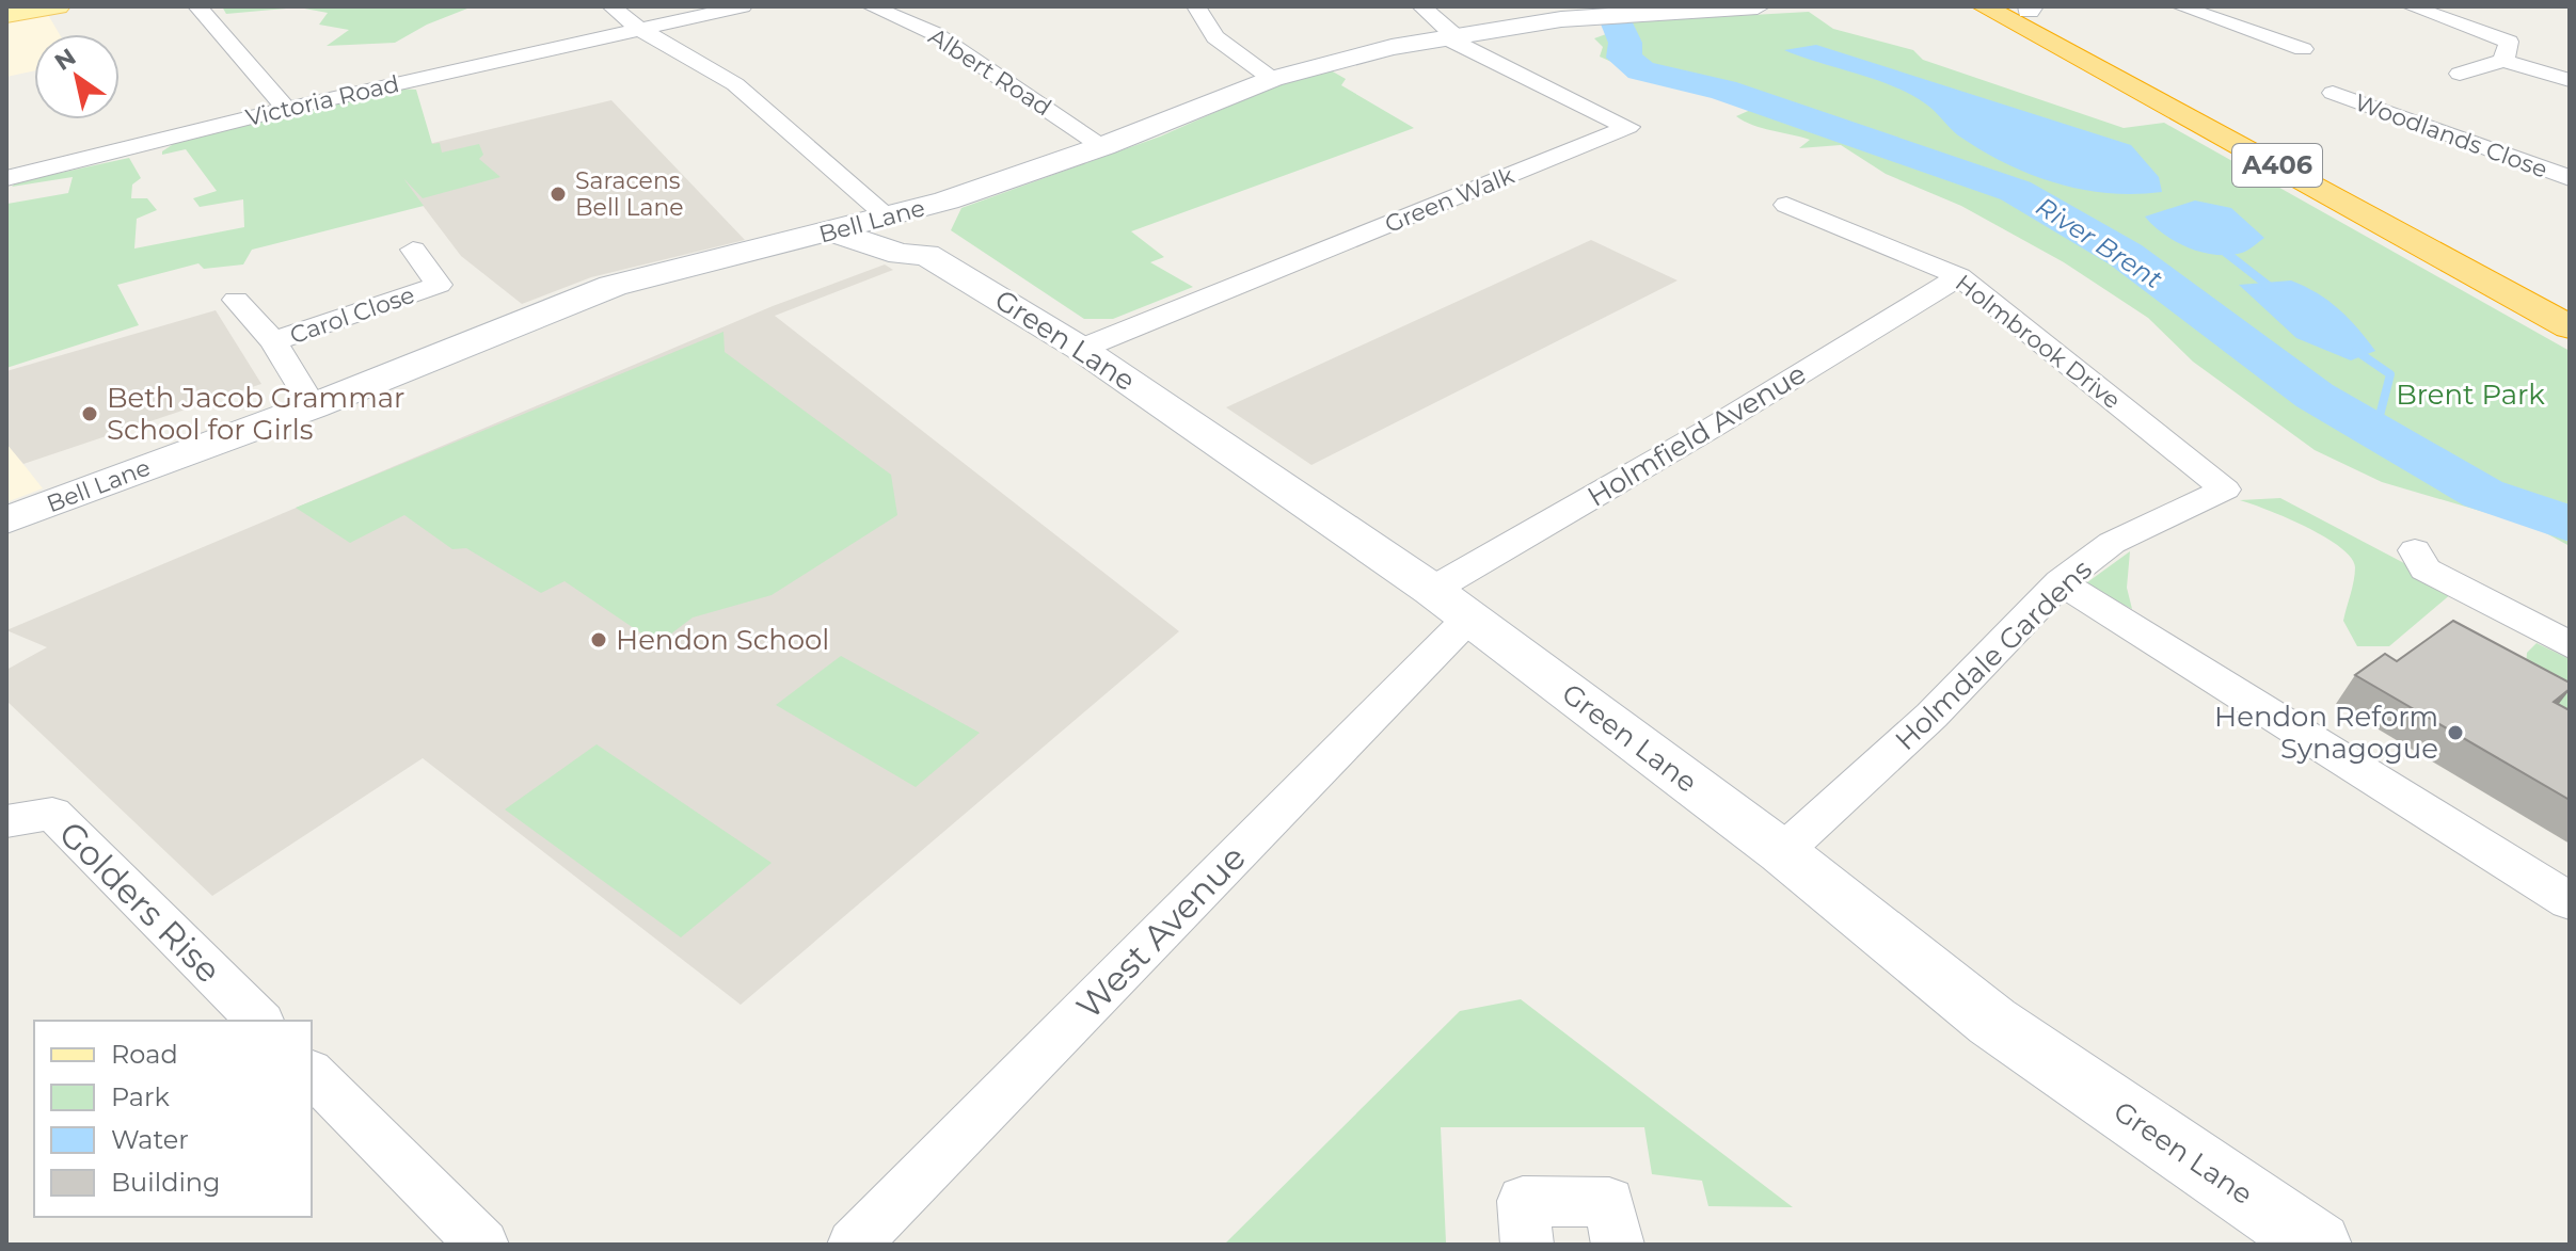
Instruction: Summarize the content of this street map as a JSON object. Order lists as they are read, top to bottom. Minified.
{"streets":{"highway":["A406"],"street":["Albert Road","Victoria Road","Woodlands Close","Green Walk","Bell Lane","Carol Close","Green Lane","Holmbrook Drive","Holmfield Avenue","Holmdale Gardens","Golders Rise","West Avenue"]},"crossings":[["Albert Road","Bell Lane"],["Green Walk","Bell Lane"],["Green Walk","Green Lane"],["Bell Lane","Green Lane"],["Green Lane","Holmfield Avenue"],["Green Lane","Holmdale Gardens"],["Green Lane","West Avenue"],["Holmbrook Drive","Holmfield Avenue"],["Holmbrook Drive","Holmdale Gardens"],["Holmfield Avenue","West Avenue"]],"water":["River Brent"],"parks":["Brent Park"],"places":["Saracens Bell Lane","Beth Jacob Grammar School for Girls","Hendon School","Hendon Reform Synagogue"],"legend":["Road","Park","Water","Building"],"north":"top left"}
